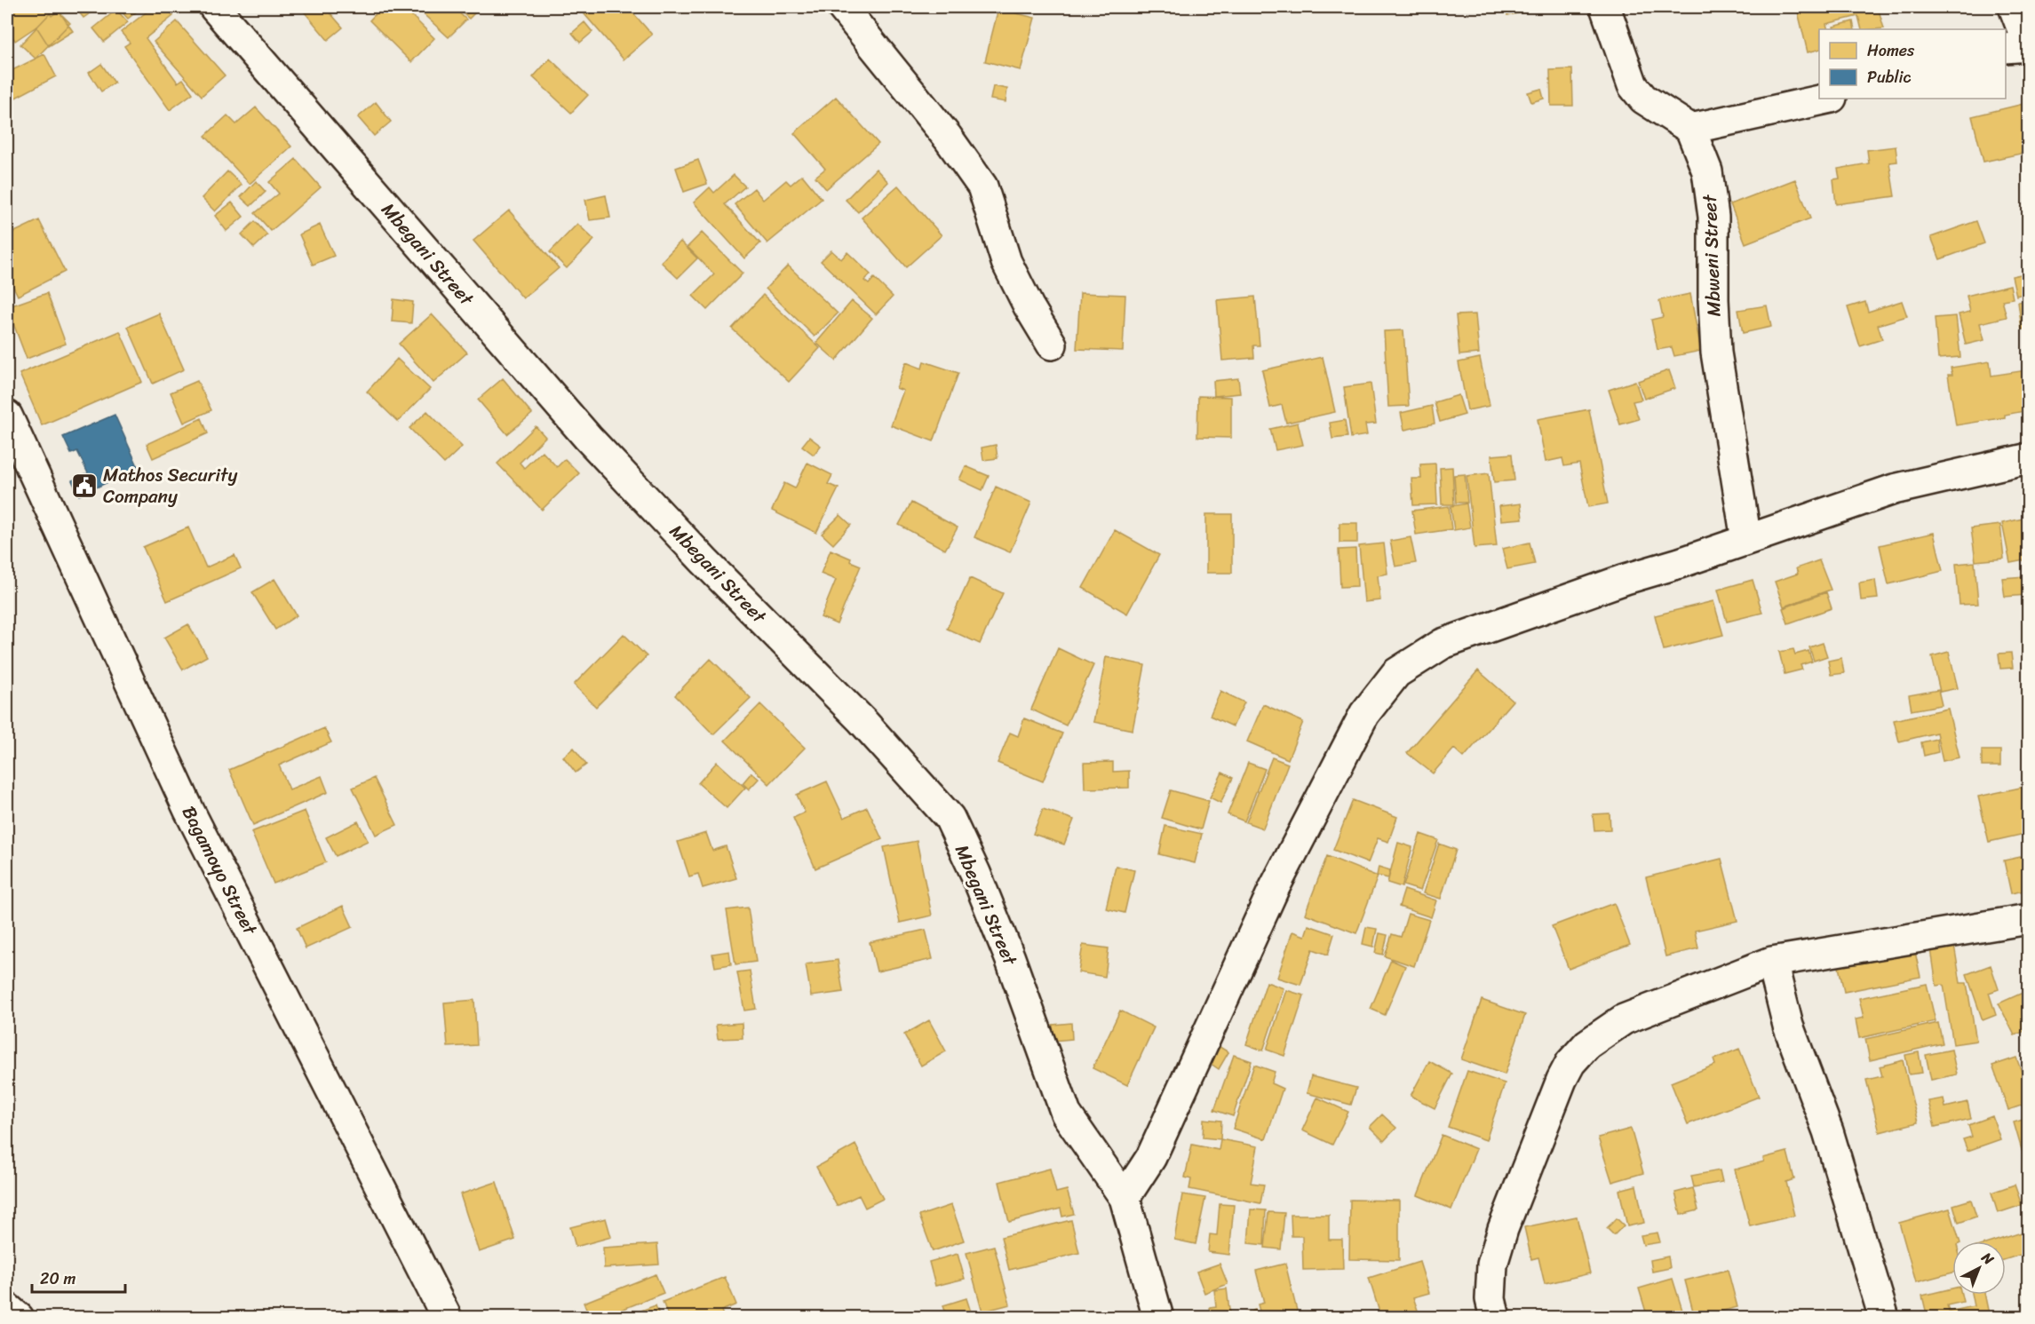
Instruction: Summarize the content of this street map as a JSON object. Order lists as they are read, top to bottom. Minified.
{"streets":{"street":["Mbegani Street","Mbweni Street","Bagamoyo Street"]},"places":{"public building":["Mathos Security Company"]},"legend":["Homes","Public"],"scale_bar":"20 m","north":"top right"}
